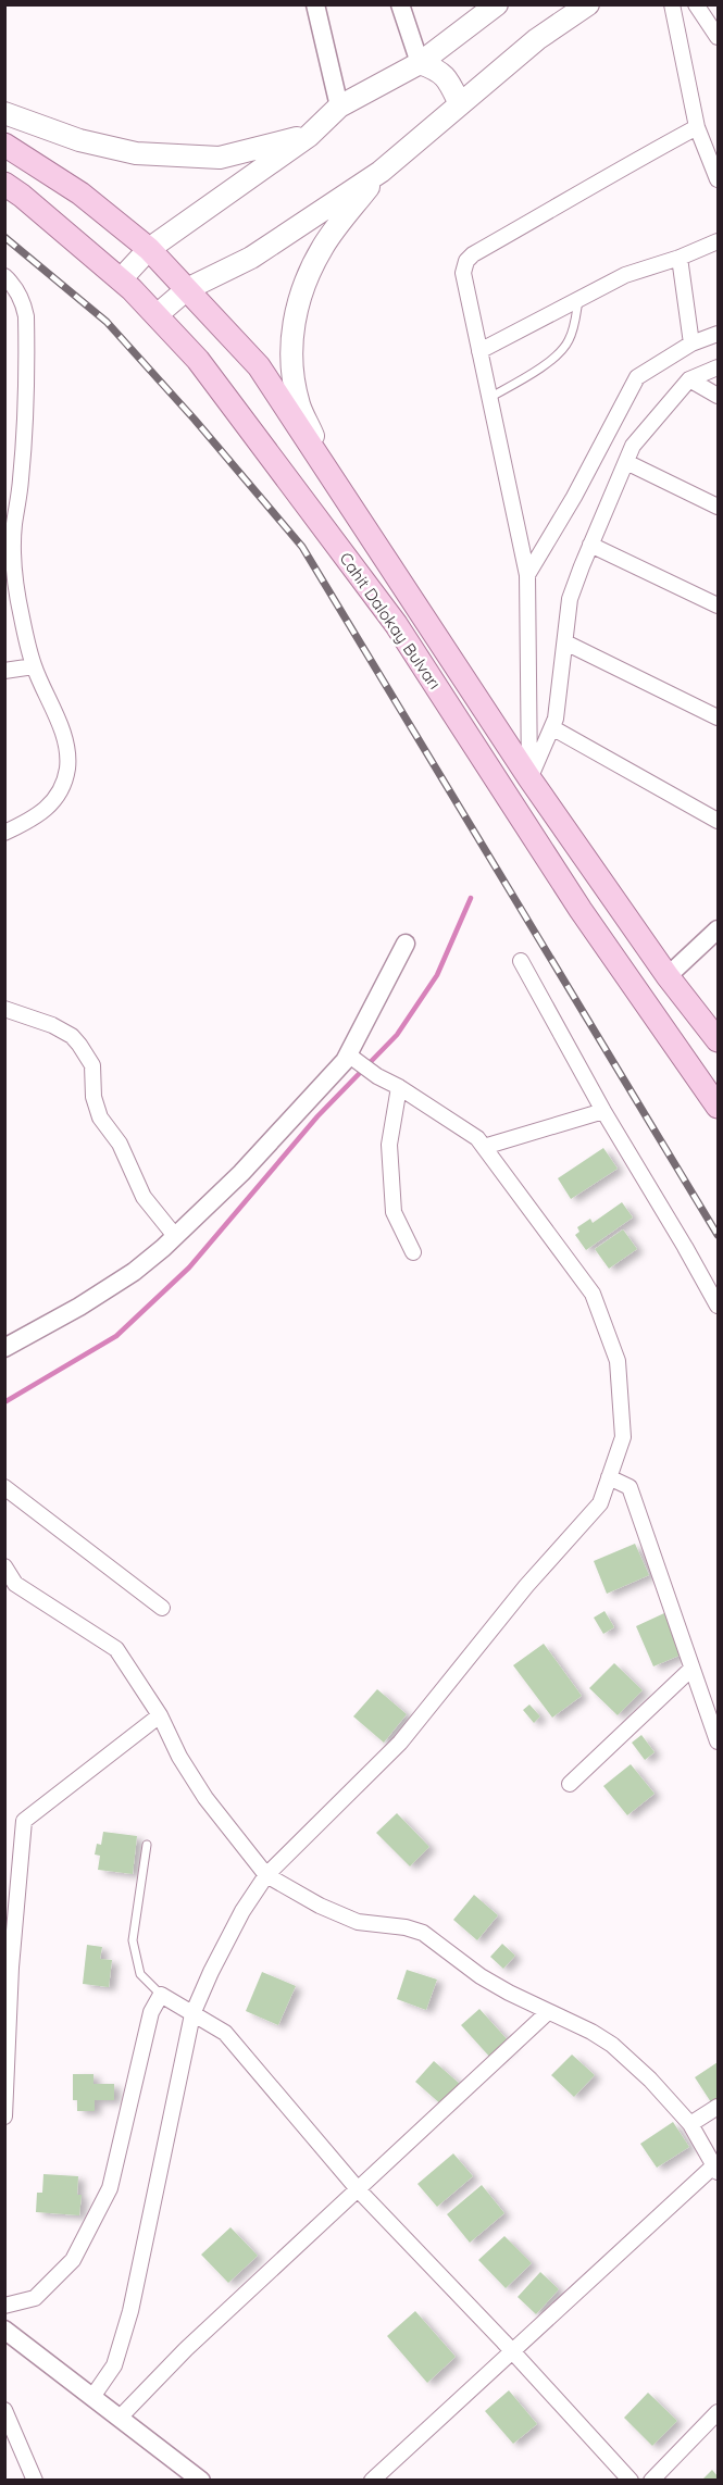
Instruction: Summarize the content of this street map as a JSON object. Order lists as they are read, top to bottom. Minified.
{"streets":{"main road":["Cahit Dalokay Bulvarı"]}}
